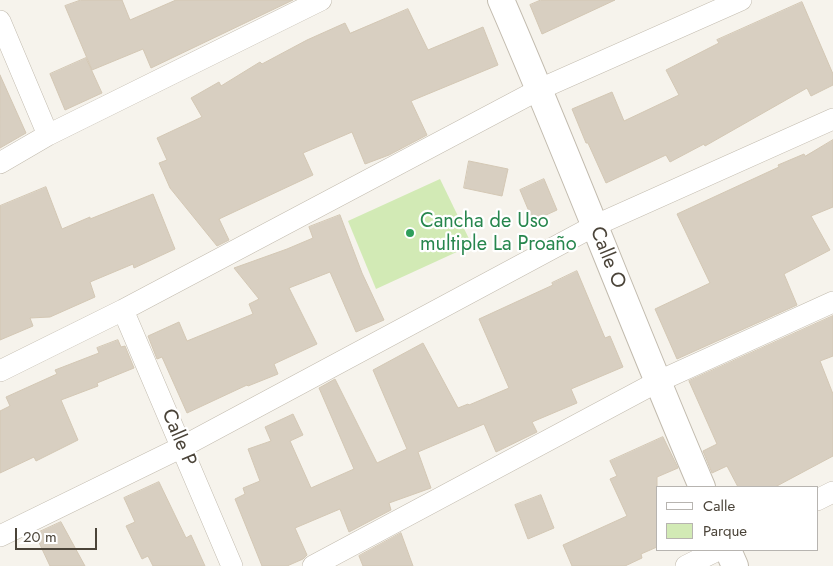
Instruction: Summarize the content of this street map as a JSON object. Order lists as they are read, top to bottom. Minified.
{"streets":{"street":["Calle O","Calle P"]},"places":["Cancha de Uso multiple La Proaño"],"legend":["Calle","Parque"],"scale_bar":"20 m"}
